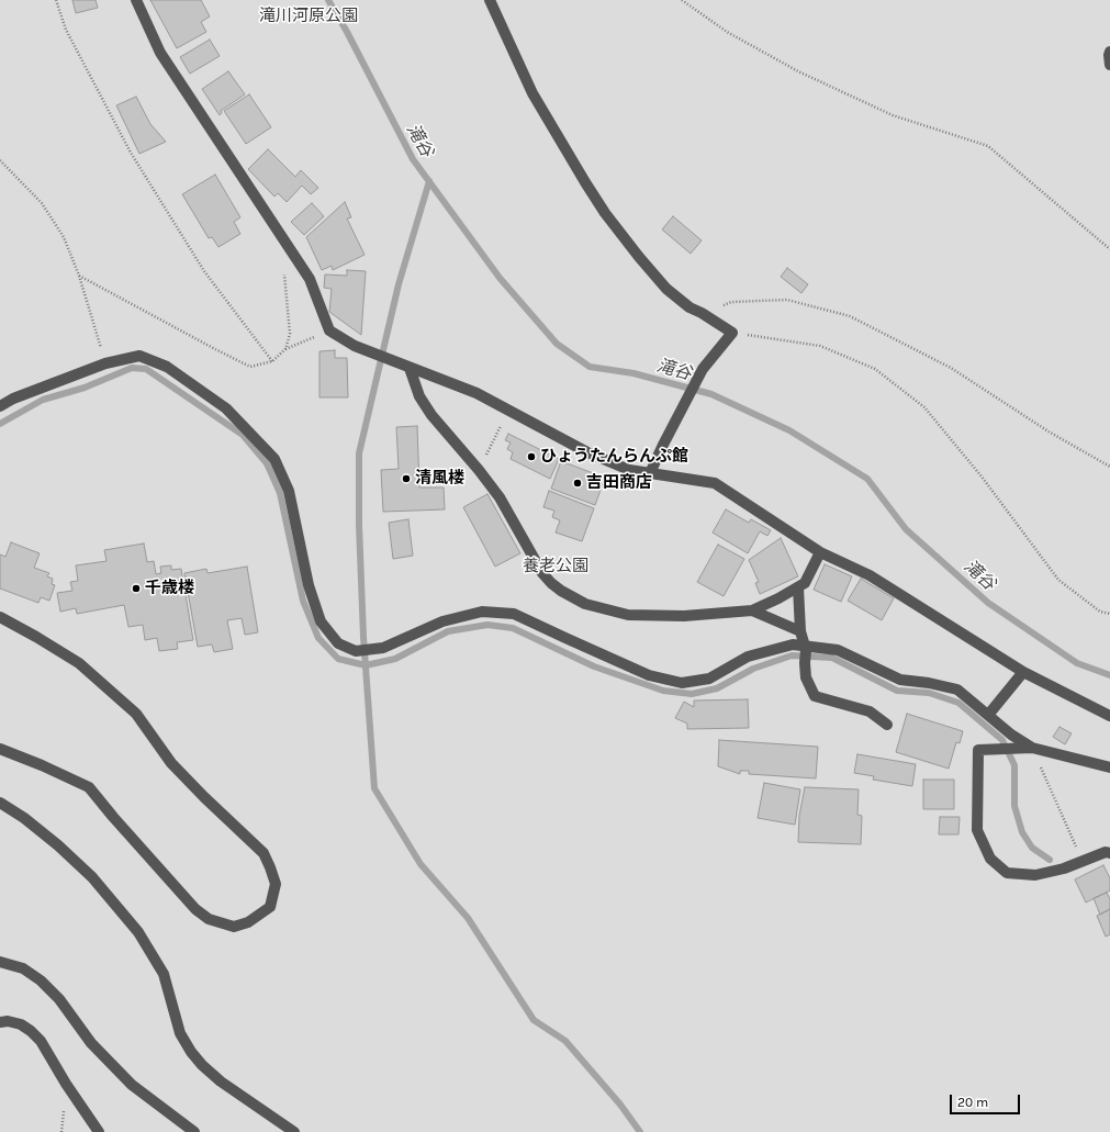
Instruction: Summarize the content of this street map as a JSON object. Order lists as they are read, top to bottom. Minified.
{"water":["滝谷"],"parks":["滝川河原公園","養老公園"],"places":["ひょうたんらんぷ館","清風楼","吉田商店","千歳楼"],"scale_bar":"20 m"}
